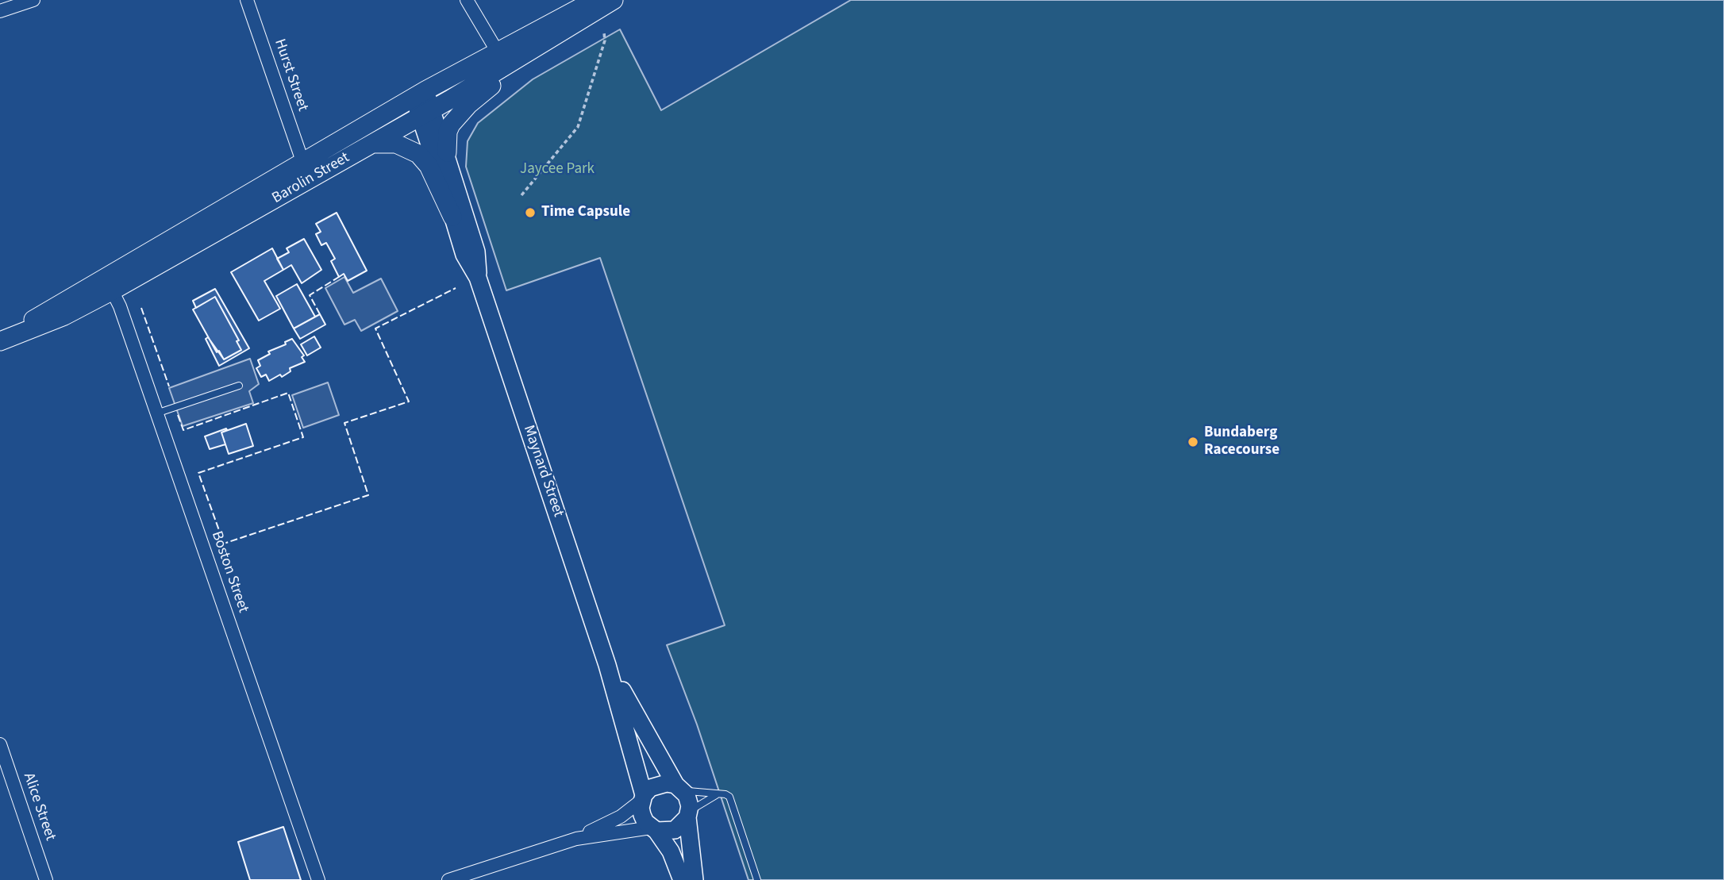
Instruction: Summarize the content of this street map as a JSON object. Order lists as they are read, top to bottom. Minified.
{"streets":{"main road":["Barolin Street"],"street":["Hurst Street","Maynard Street","Boston Street","Alice Street"]},"crossings":[["Hurst Street","Barolin Street"],["Barolin Street","Maynard Street"],["Barolin Street","Boston Street"]],"parks":["Jaycee Park"],"places":["Time Capsule","Bundaberg Racecourse"]}
